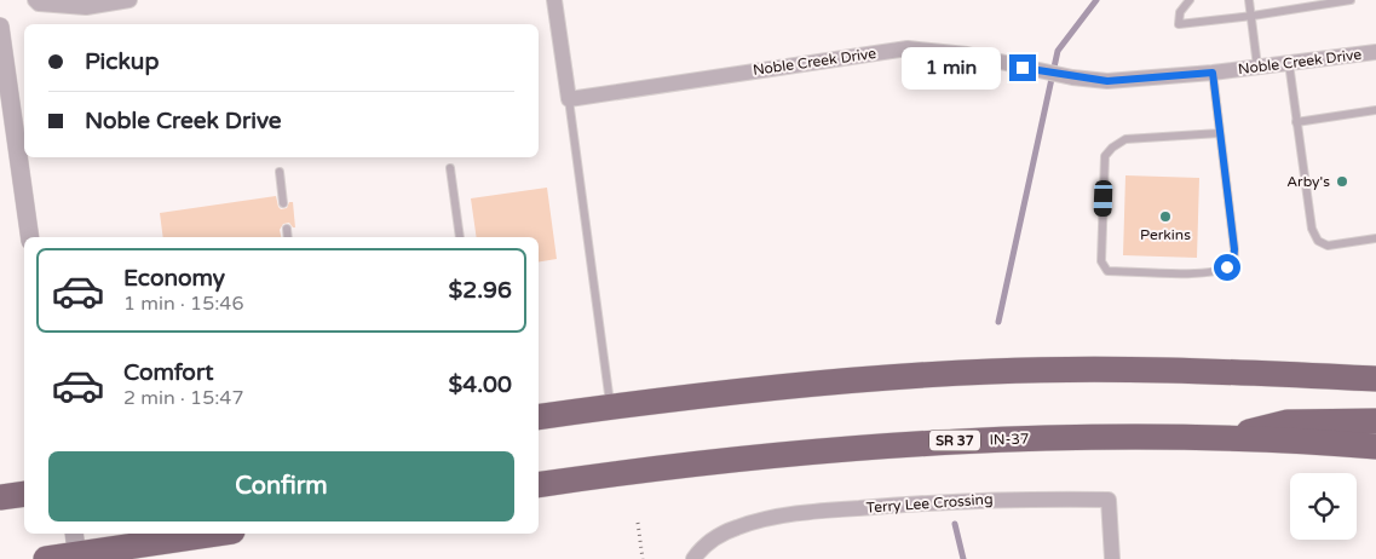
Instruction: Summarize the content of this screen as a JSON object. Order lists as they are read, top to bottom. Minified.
{"streets":{"highway":["IN-37","SR 37"],"street":["Noble Creek Drive","Terry Lee Crossing"]},"places":["Arby's","Perkins"],"page":{"banner":["Pickup","Noble Creek Drive"],"bubble":"1 min","list":[{"name":"Economy","note":"1 min · 15:46","value":"$2.96"},{"name":"Comfort","note":"2 min · 15:47","value":"$4.00"}],"buttons":"Confirm"}}
